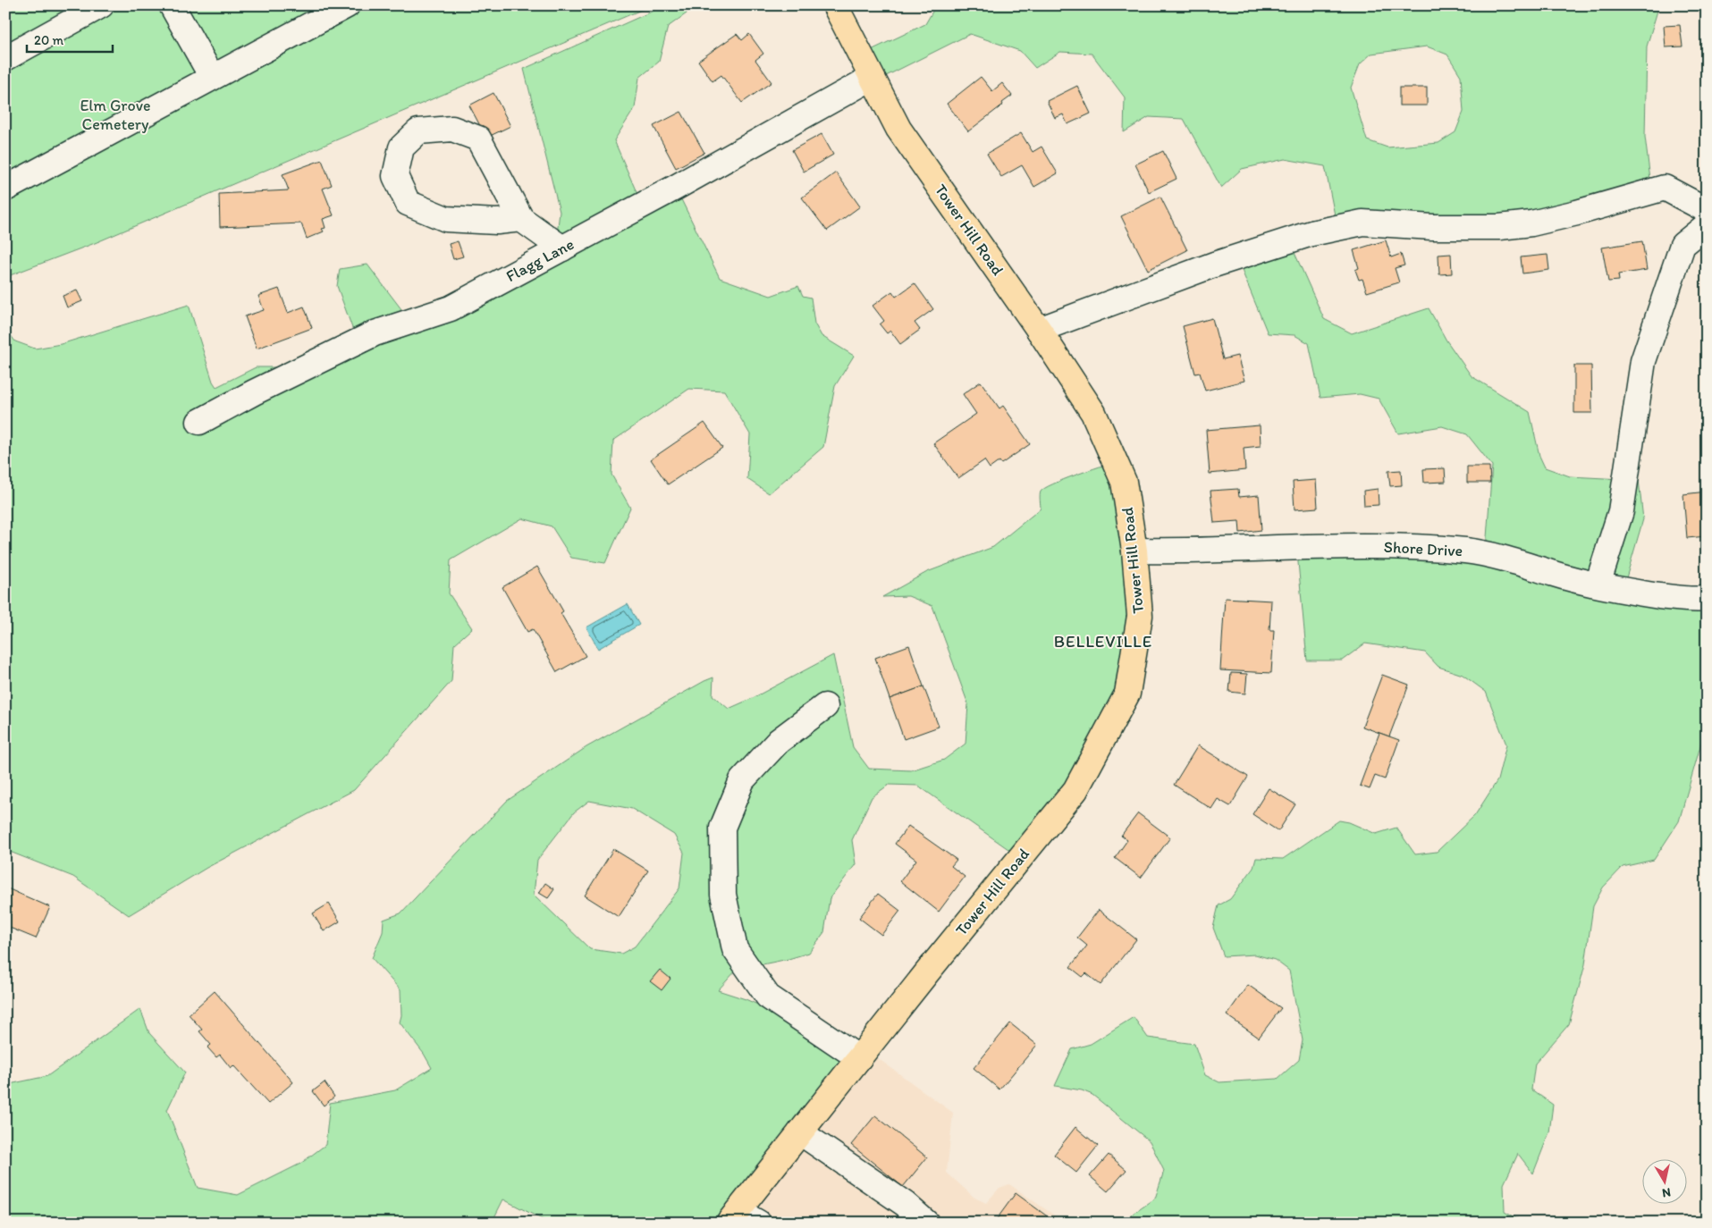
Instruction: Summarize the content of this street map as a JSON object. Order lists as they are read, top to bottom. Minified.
{"streets":{"main road":["Tower Hill Road"],"street":["Flagg Lane","Shore Drive"]},"crossings":[["Tower Hill Road","Flagg Lane"],["Tower Hill Road","Shore Drive"]],"districts":["BELLEVILLE"],"parks":["Elm Grove Cemetery"],"scale_bar":"20 m","north":"bottom"}
